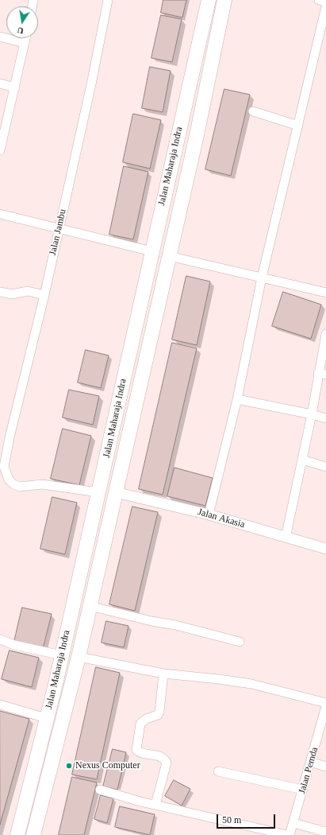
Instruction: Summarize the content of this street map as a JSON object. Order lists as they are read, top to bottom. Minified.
{"streets":{"highway":["Jalan Maharaja Indra"],"street":["Jalan Jambu","Jalan Akasia","Jalan Pemda"]},"crossings":[["Jalan Maharaja Indra","Jalan Akasia"]],"places":["Nexus Computer"],"scale_bar":"50 m","north":"bottom"}
